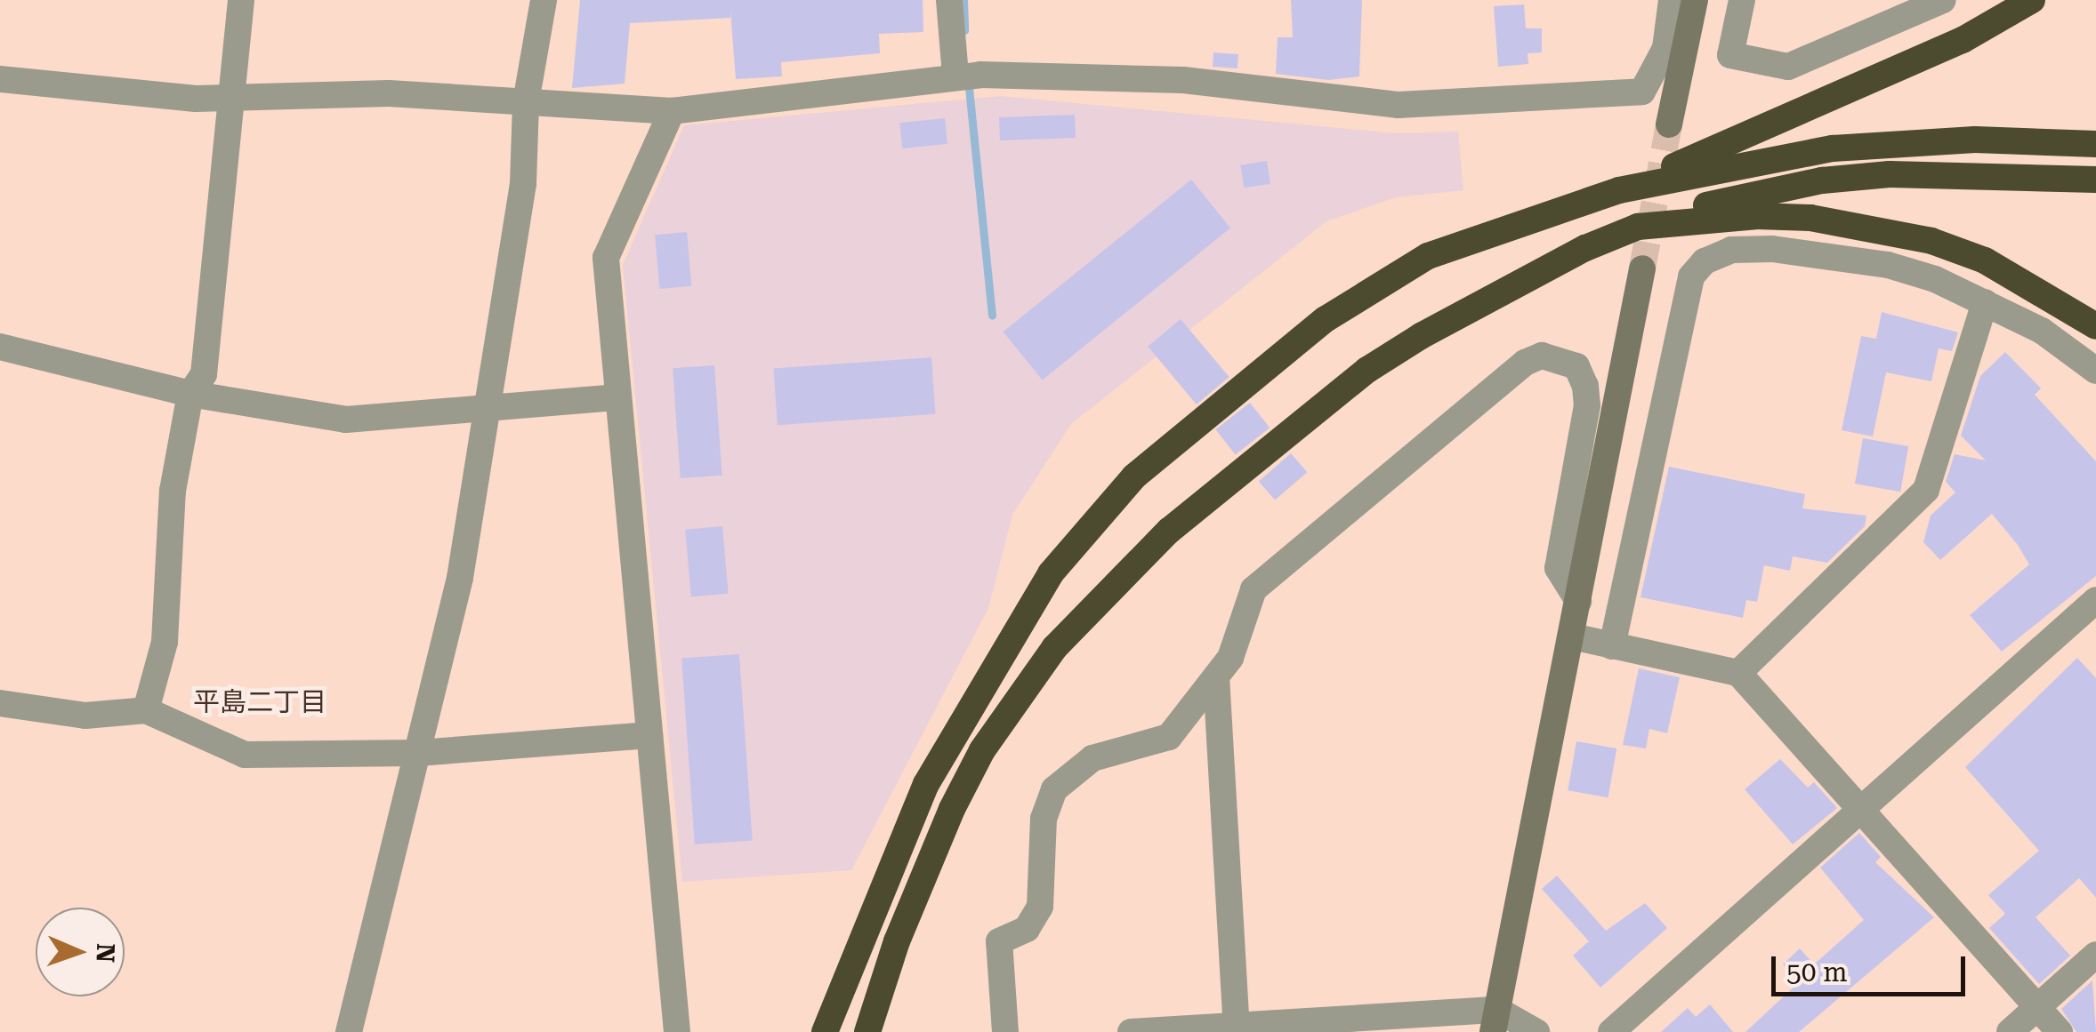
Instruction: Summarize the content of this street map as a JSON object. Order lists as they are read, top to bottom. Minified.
{"districts":["平島二丁目"],"scale_bar":"50 m","north":"right"}
